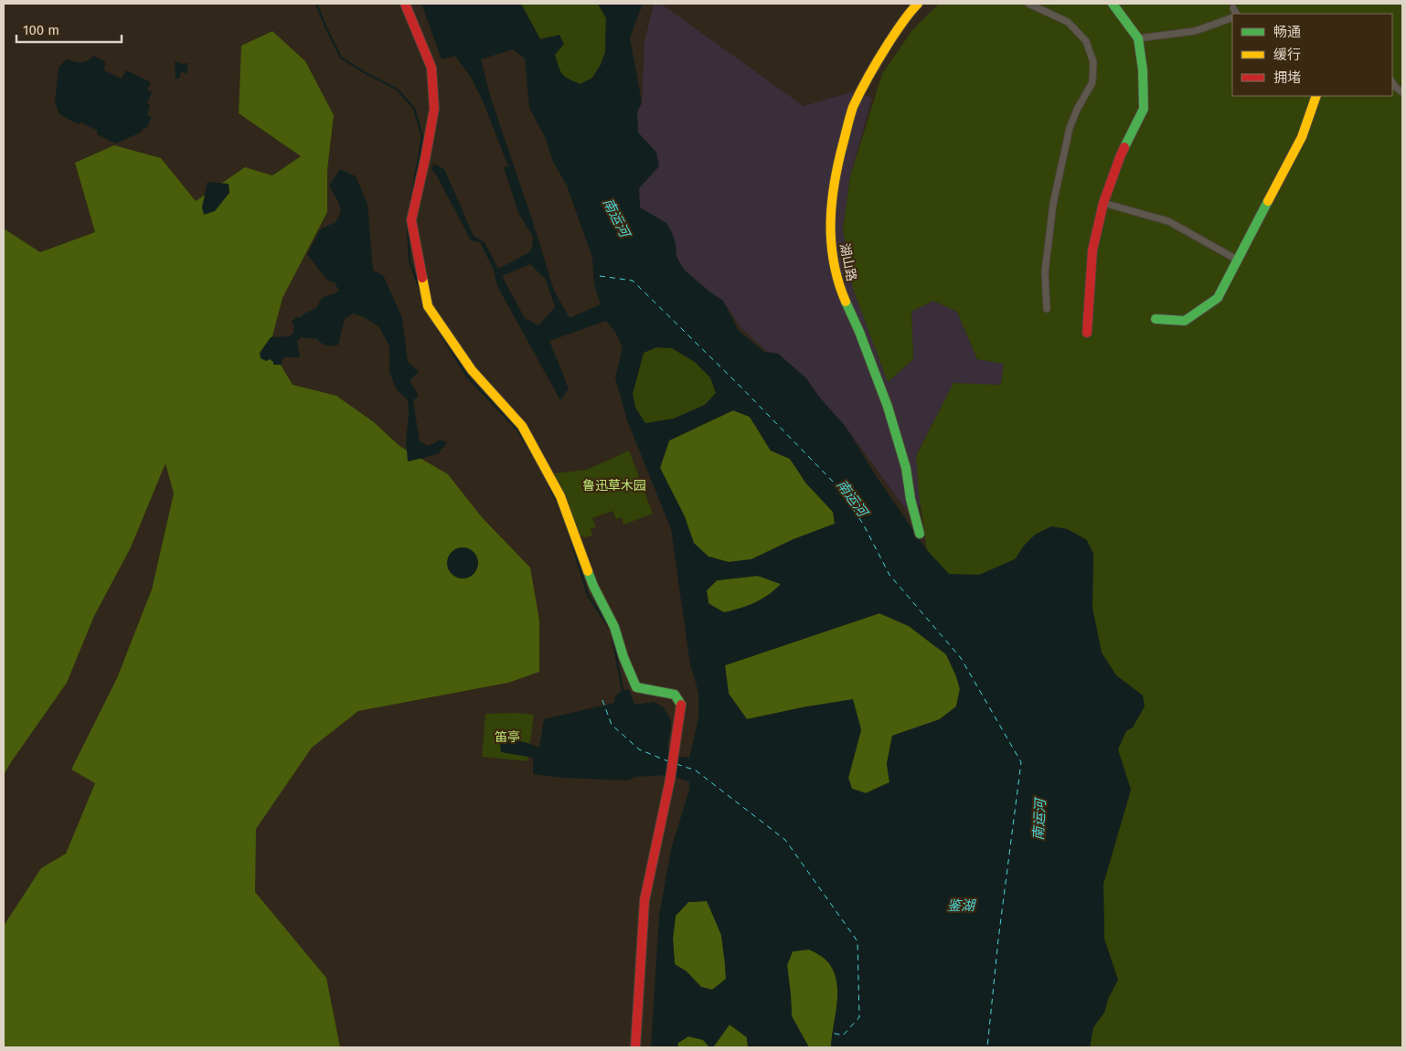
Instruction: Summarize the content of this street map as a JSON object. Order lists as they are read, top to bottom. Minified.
{"streets":{"street":["湖山路"]},"water":["南运河","鉴湖"],"parks":["鲁迅草木园","笛亭"],"legend":["畅通","缓行","拥堵"],"scale_bar":"100 m"}
